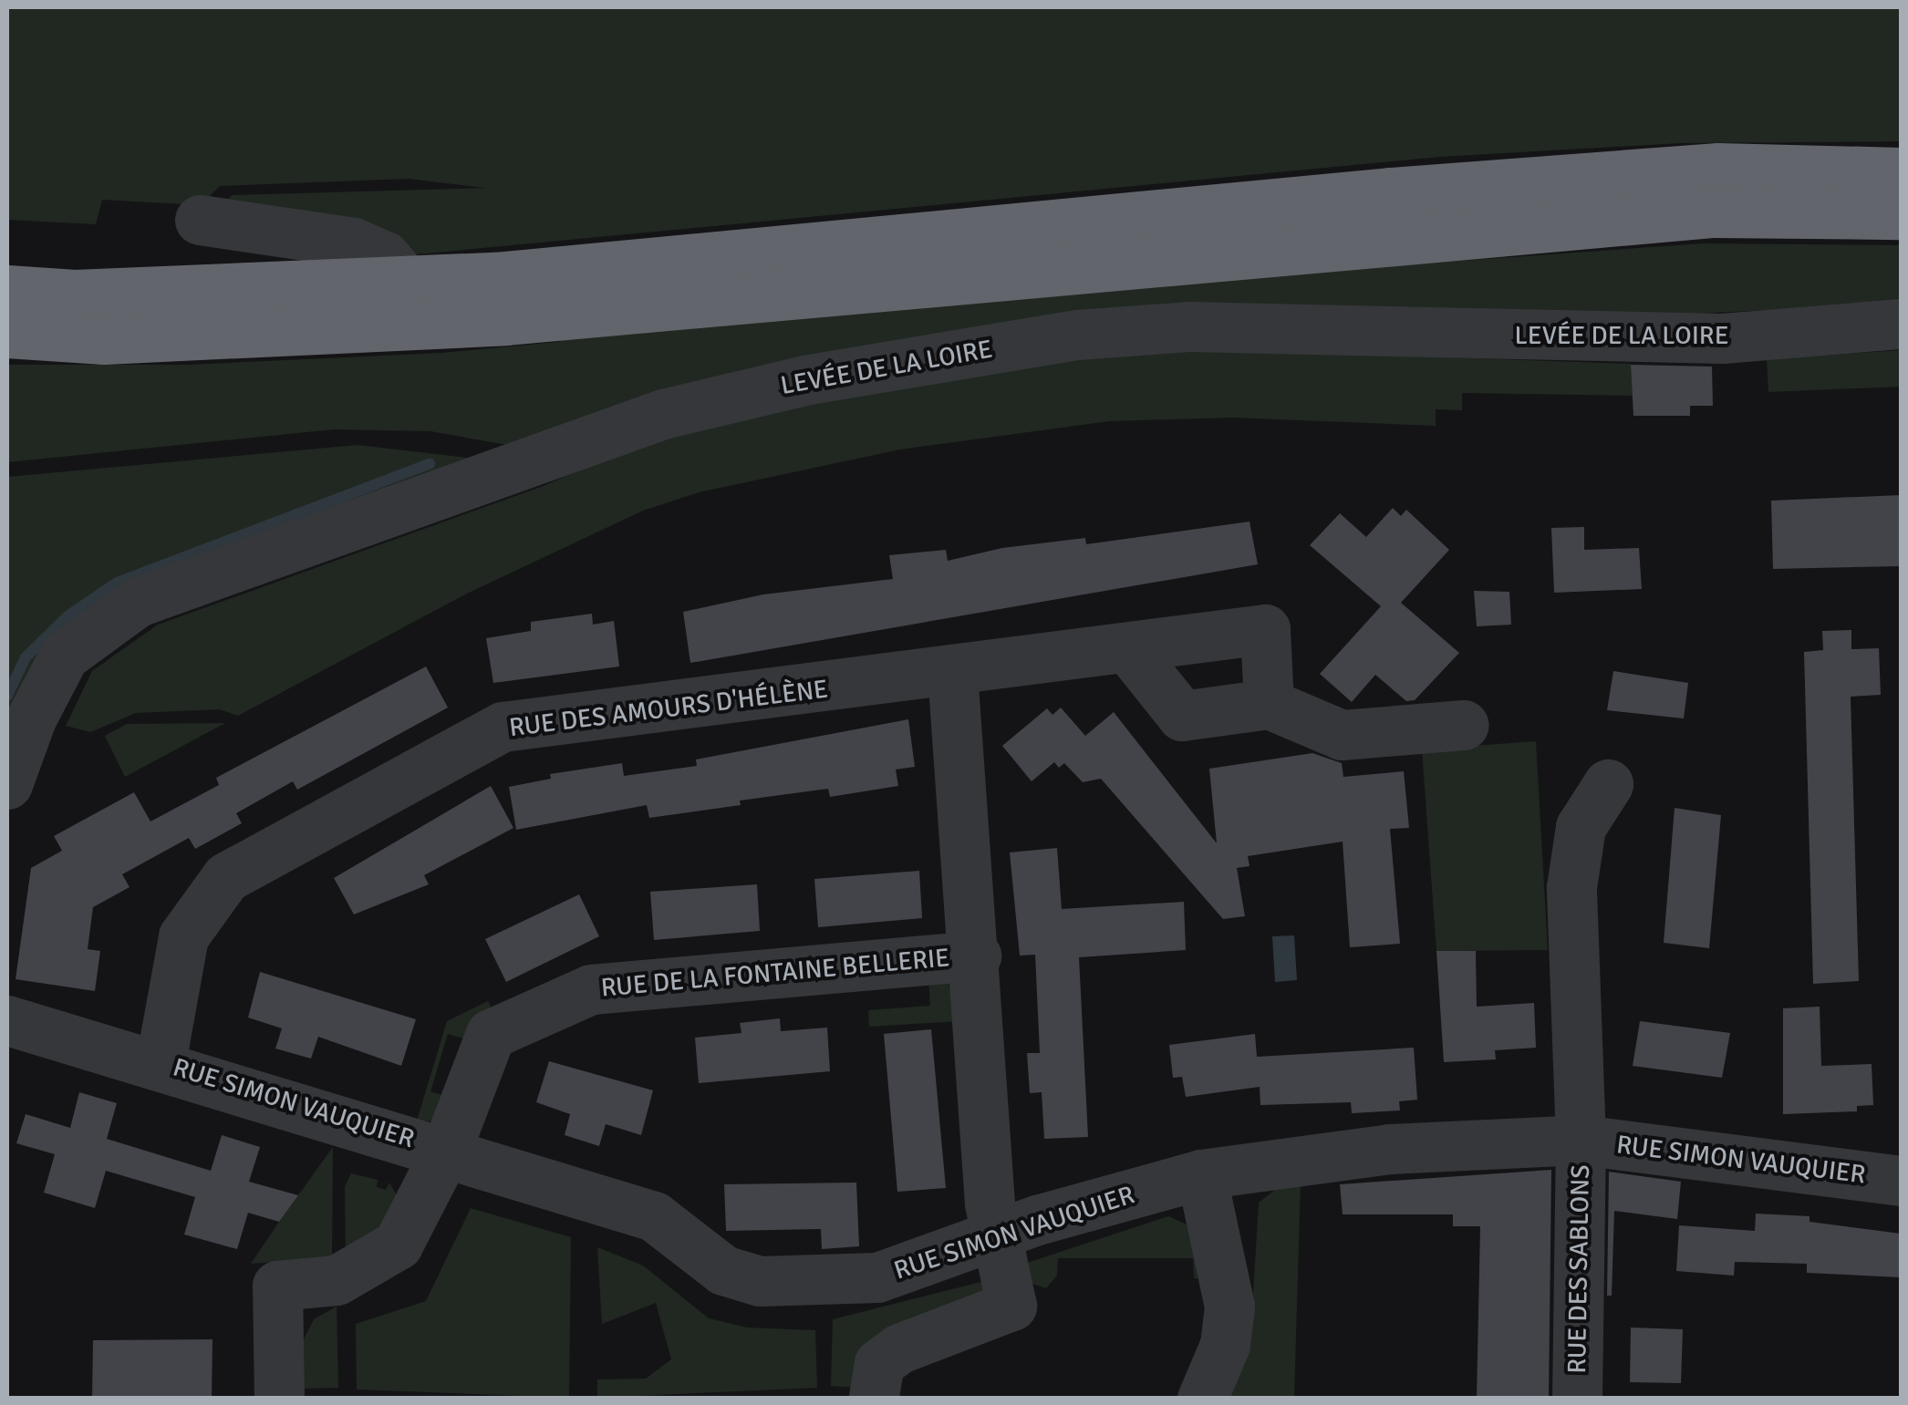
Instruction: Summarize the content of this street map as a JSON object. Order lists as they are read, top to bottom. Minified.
{"streets":{"street":["LEVÉE DE LA LOIRE","RUE DES AMOURS D'HÉLÈNE","RUE DE LA FONTAINE BELLERIE","RUE SIMON VAUQUIER","RUE DES SABLONS"]},"crossings":[["RUE DES AMOURS D'HÉLÈNE","RUE SIMON VAUQUIER"],["RUE DE LA FONTAINE BELLERIE","RUE SIMON VAUQUIER"],["RUE SIMON VAUQUIER","RUE DES SABLONS"]]}
